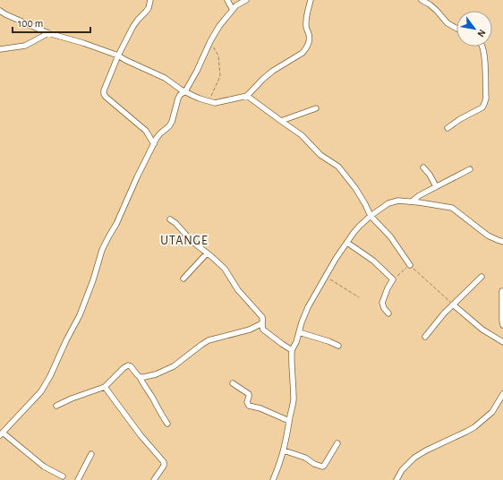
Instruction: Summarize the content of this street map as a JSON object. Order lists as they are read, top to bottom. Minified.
{"districts":["UTANGE"],"scale_bar":"100 m","north":"bottom right"}
